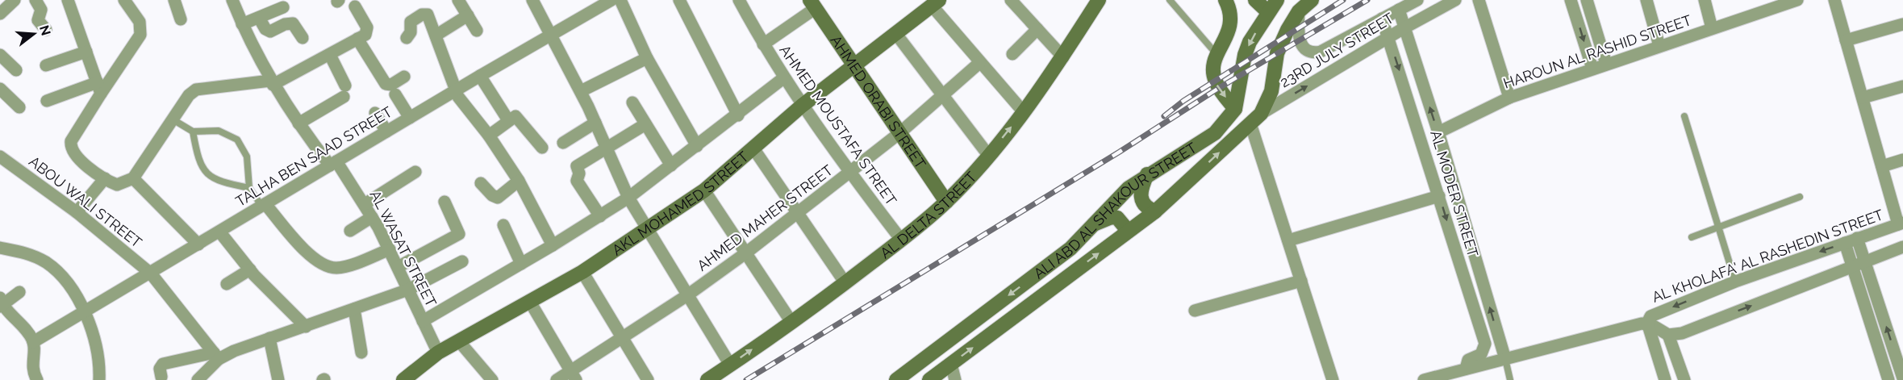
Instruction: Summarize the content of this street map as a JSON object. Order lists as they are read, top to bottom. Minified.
{"streets":{"street":["23RD JULY STREET","HAROUN AL RASHID STREET","AHMED ORABI STREET","AHMED MOUSTAFA STREET","TALHA BEN SAAD STREET","AL MODER STREET","ABOU WALI STREET","AKL MOHAMED STREET","ALI ABD AL SHAKOUR STREET","AL DELTA STREET","AHMED MAHER STREET","AL WASAT STREET","AL KHOLAFA' AL RASHEDIN STREET"]},"crossings":[["23RD JULY STREET","AL MODER STREET"],["23RD JULY STREET","ALI ABD AL SHAKOUR STREET"],["HAROUN AL RASHID STREET","AL MODER STREET"],["AHMED ORABI STREET","AKL MOHAMED STREET"],["AHMED ORABI STREET","AL DELTA STREET"],["AHMED ORABI STREET","AHMED MAHER STREET"],["AHMED MOUSTAFA STREET","AKL MOHAMED STREET"],["AHMED MOUSTAFA STREET","AL DELTA STREET"],["AHMED MOUSTAFA STREET","AHMED MAHER STREET"],["TALHA BEN SAAD STREET","ABOU WALI STREET"],["TALHA BEN SAAD STREET","AL WASAT STREET"],["AL MODER STREET","AL KHOLAFA' AL RASHEDIN STREET"],["AKL MOHAMED STREET","AL WASAT STREET"]],"one_way":["23RD JULY STREET"],"north":"right"}
